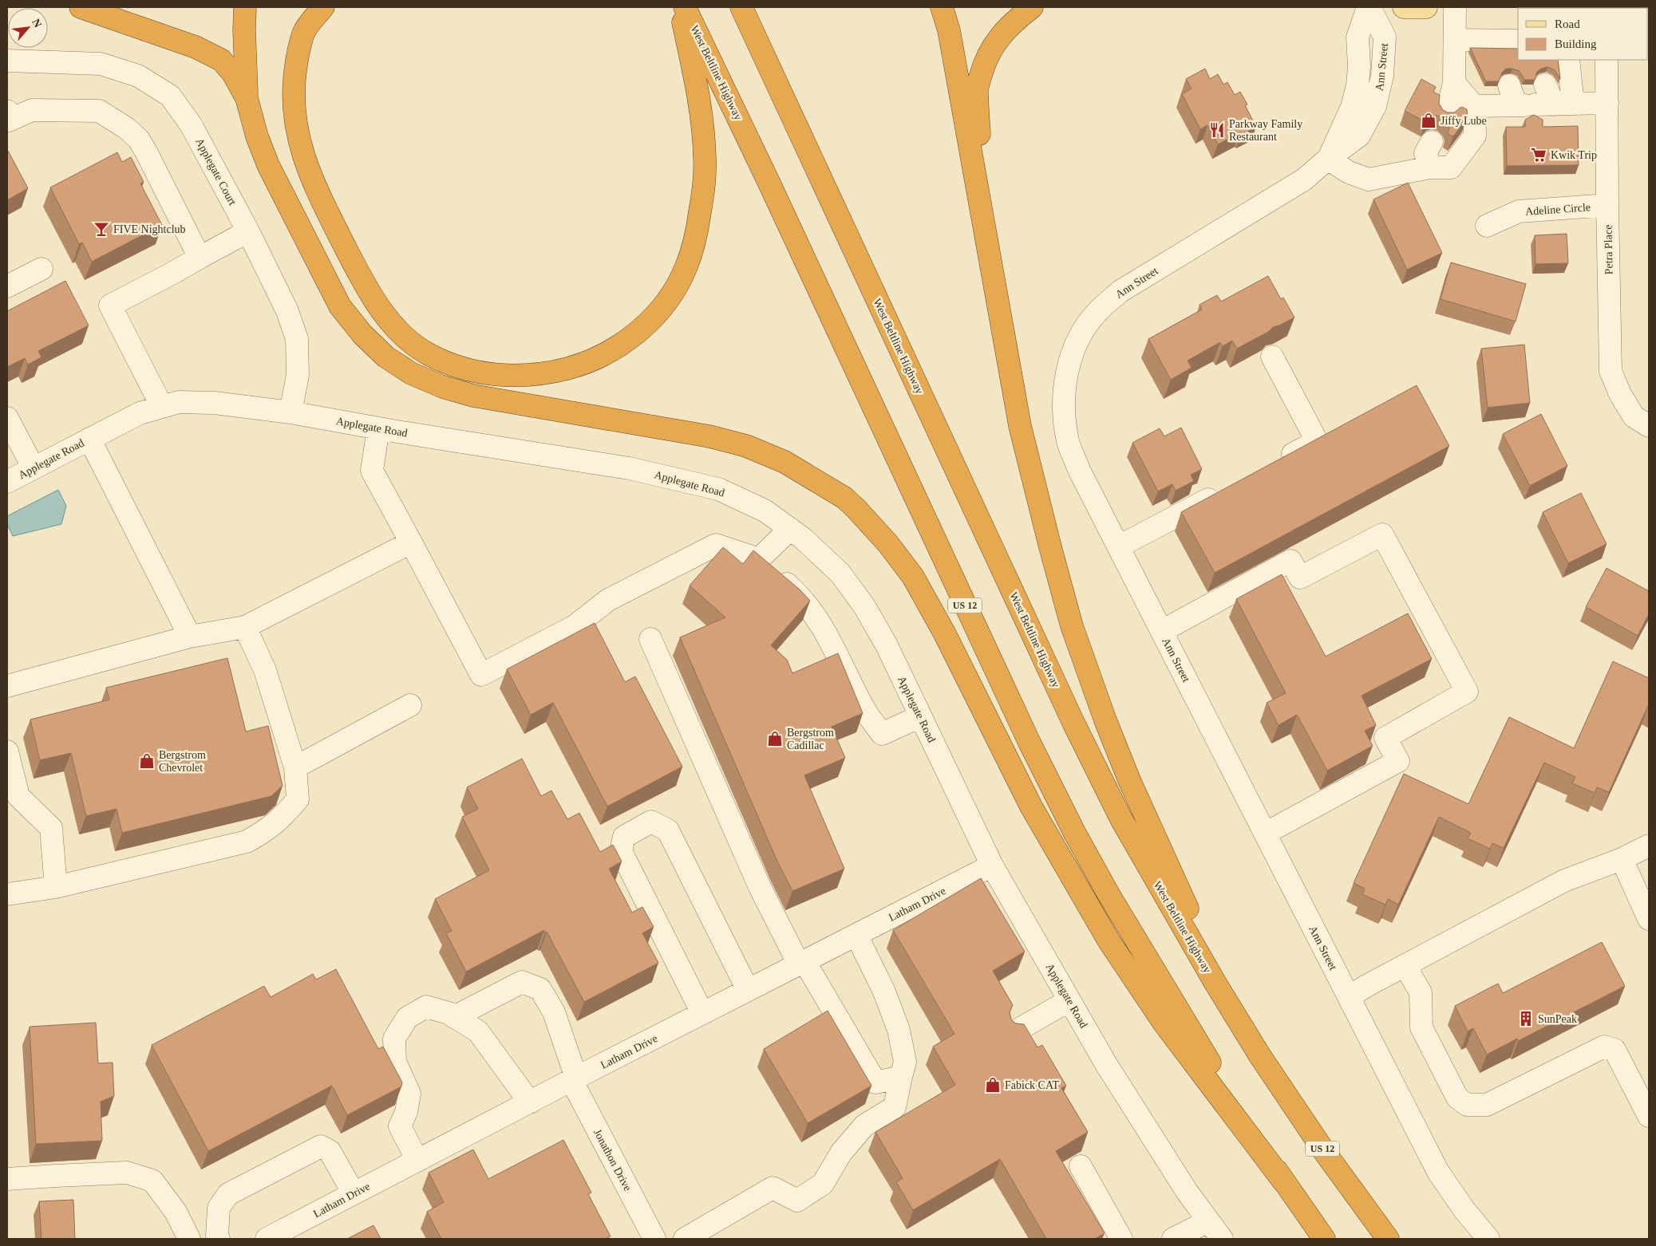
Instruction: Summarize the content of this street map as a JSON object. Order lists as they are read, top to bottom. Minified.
{"streets":{"highway":["West Beltline Highway","US 12"],"street":["Ann Street","Applegate Court","Adeline Circle","Petra Place","Applegate Road","Latham Drive","Jonathon Drive"]},"crossings":[["Applegate Court","Applegate Road"],["Adeline Circle","Petra Place"],["Applegate Road","Latham Drive"],["Latham Drive","Jonathon Drive"]],"places":{"shop":["Jiffy Lube","Bergstrom Cadillac","Bergstrom Chevrolet","Fabick CAT"],"restaurant":["Parkway Family Restaurant"],"supermarket":["Kwik Trip"],"bar":["FIVE Nightclub"],"building":["SunPeak"]},"legend":["Road","Building"],"north":"top right"}
